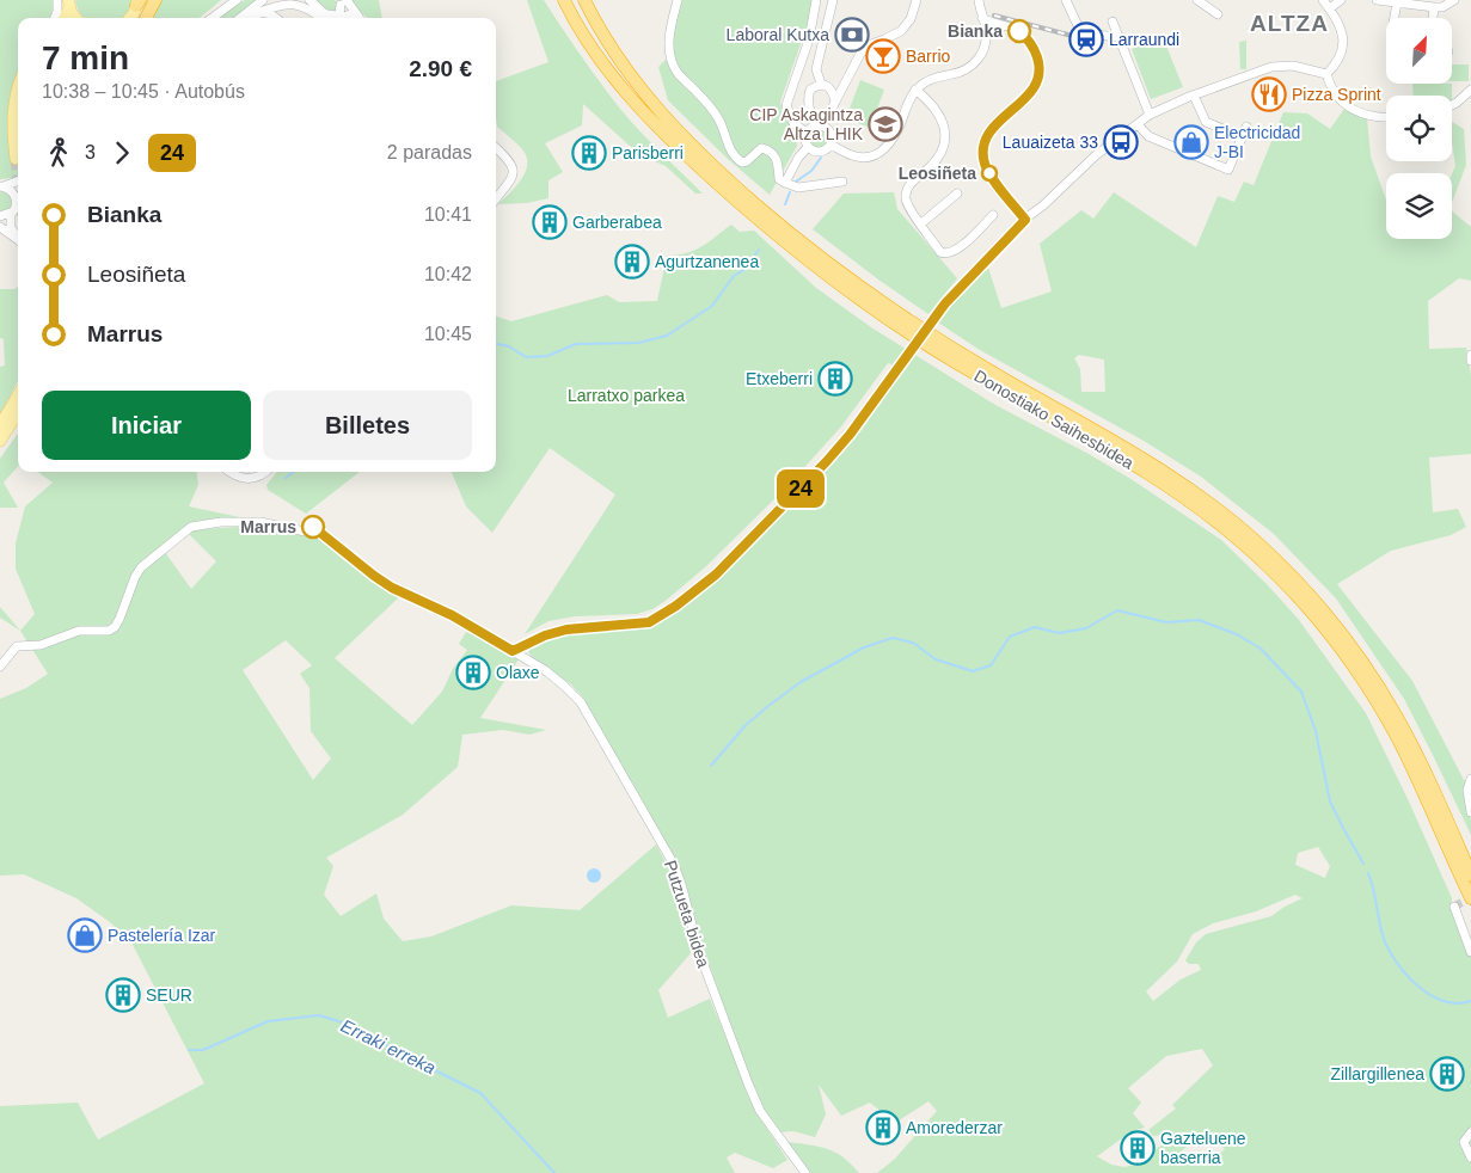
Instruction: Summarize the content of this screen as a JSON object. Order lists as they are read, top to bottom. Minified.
{"streets":{"highway":["Donostiako Saihesbidea"],"street":["Putzueta bidea"]},"districts":["ALTZA"],"water":["Erraki erreka"],"parks":["Larratxo parkea"],"places":{"other":["Bianka","Leosiñeta","Marrus"],"bank":["Laboral Kutxa"],"station":["Larraundi"],"bar":["Barrio"],"restaurant":["Pizza Sprint"],"school or university":["CIP Askagintza Altza LHIK"],"bus stop":["Lauaizeta 33"],"shop":["Electricidad J-BI","Pastelería Izar"],"building":["Parisberri","Garberabea","Agurtzanenea","Etxeberri","Olaxe","SEUR","Zillargillenea","Amorederzar","Gazteluene baserria"]},"lines":["bus line 24"],"north":"top right","page":{"on_map":"24","heading":["7 min","10:38 – 10:45 · Autobús","2.90 €"],"legs":["3","24","2 paradas"],"list":[{"name":"Bianka","value":"10:41"},{"name":"Leosiñeta","value":"10:42"},{"name":"Marrus","value":"10:45"}],"buttons":["Iniciar","Billetes"]}}
